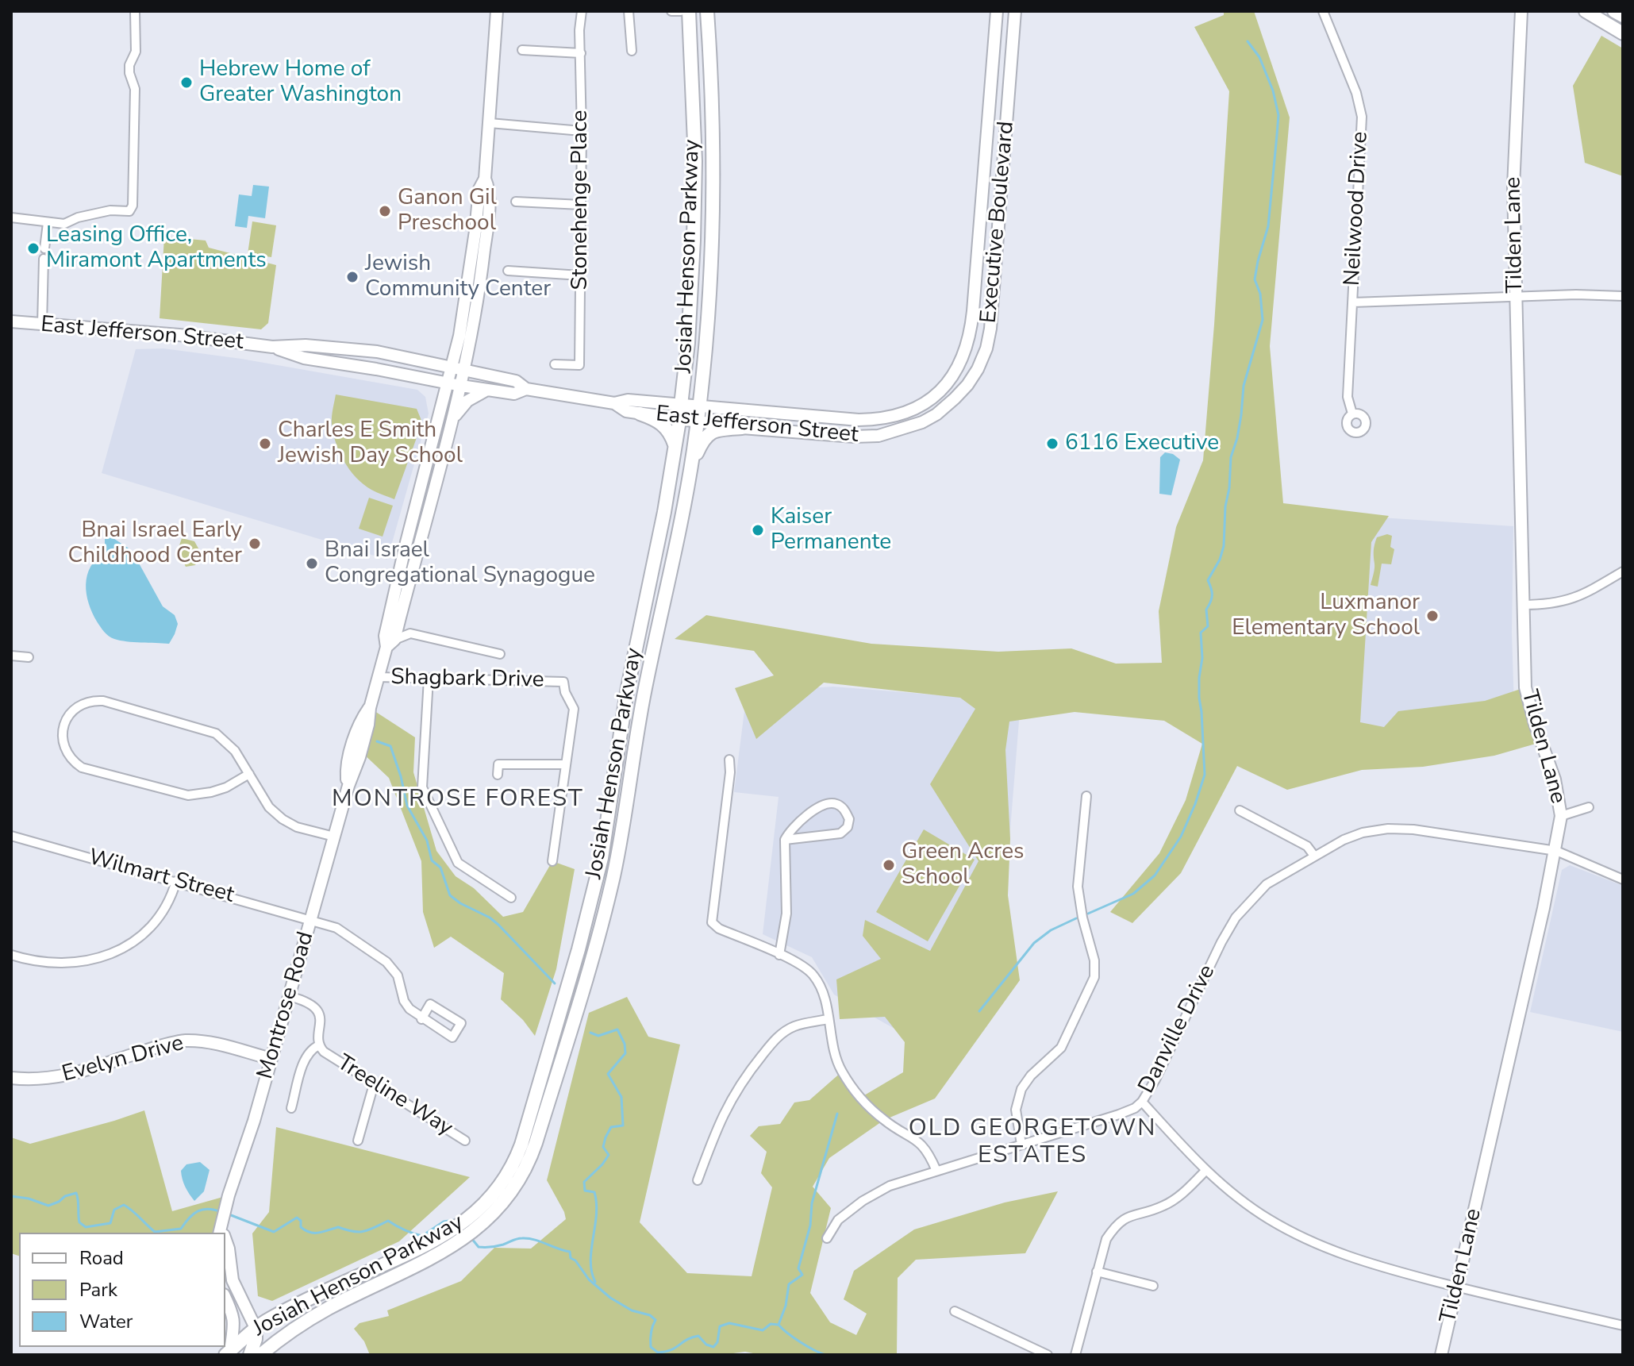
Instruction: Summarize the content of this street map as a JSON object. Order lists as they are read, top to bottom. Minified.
{"streets":{"main road":["Josiah Henson Parkway"],"street":["Stonehenge Place","Neilwood Drive","Executive Boulevard","Tilden Lane","East Jefferson Street","Shagbark Drive","Wilmart Street","Montrose Road","Danville Drive","Evelyn Drive","Treeline Way"]},"crossings":[["Executive Boulevard","East Jefferson Street"],["Tilden Lane","Danville Drive"],["Josiah Henson Parkway","East Jefferson Street"],["Josiah Henson Parkway","Montrose Road"],["East Jefferson Street","Montrose Road"],["Shagbark Drive","Montrose Road"],["Wilmart Street","Montrose Road"],["Montrose Road","Evelyn Drive"],["Montrose Road","Treeline Way"]],"districts":["MONTROSE FOREST","OLD GEORGETOWN ESTATES"],"places":["Hebrew Home of Greater Washington","Ganon Gil Preschool","Leasing Office, Miramont Apartments","Jewish Community Center","Charles E Smith Jewish Day School","6116 Executive","Kaiser Permanente","Bnai Israel Early Childhood Center","Bnai Israel Congregational Synagogue","Luxmanor Elementary School","Green Acres School"],"legend":["Road","Park","Water"]}
